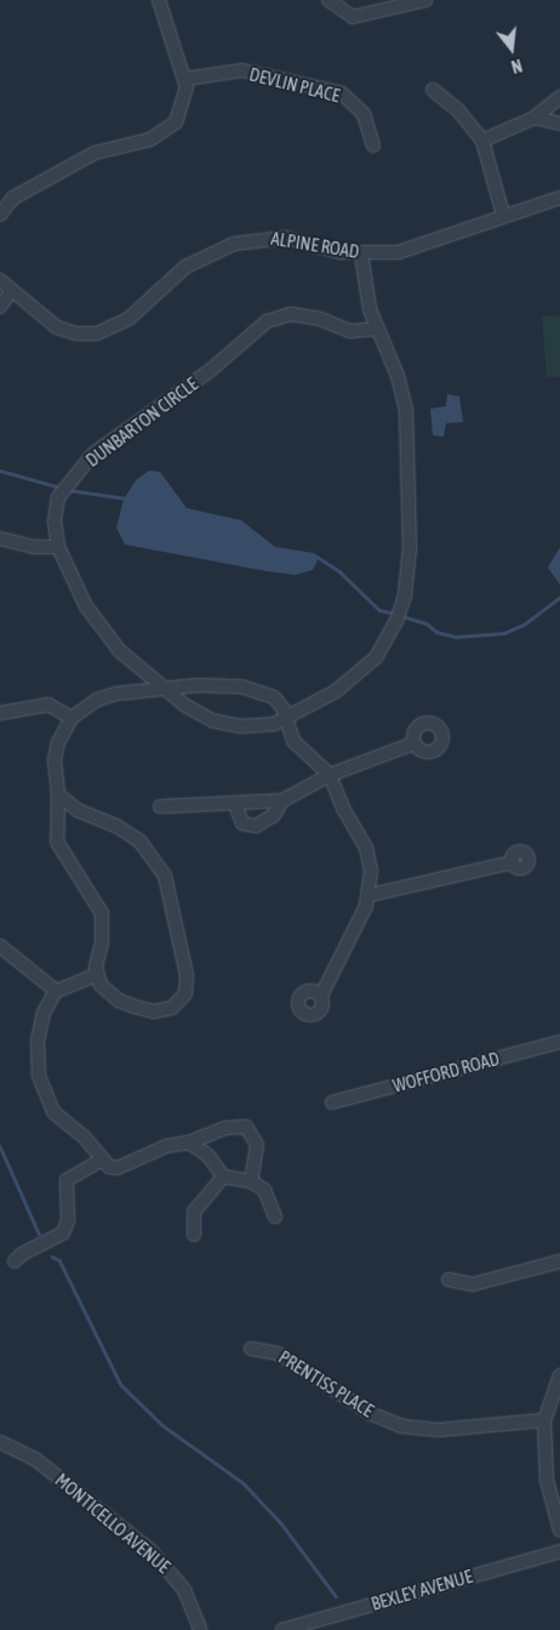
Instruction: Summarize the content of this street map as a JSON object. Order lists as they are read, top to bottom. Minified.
{"streets":{"street":["DEVLIN PLACE","ALPINE ROAD","DUNBARTON CIRCLE","WOFFORD ROAD","PRENTISS PLACE","MONTICELLO AVENUE","BEXLEY AVENUE"]},"crossings":[["ALPINE ROAD","DUNBARTON CIRCLE"]],"north":"bottom"}
